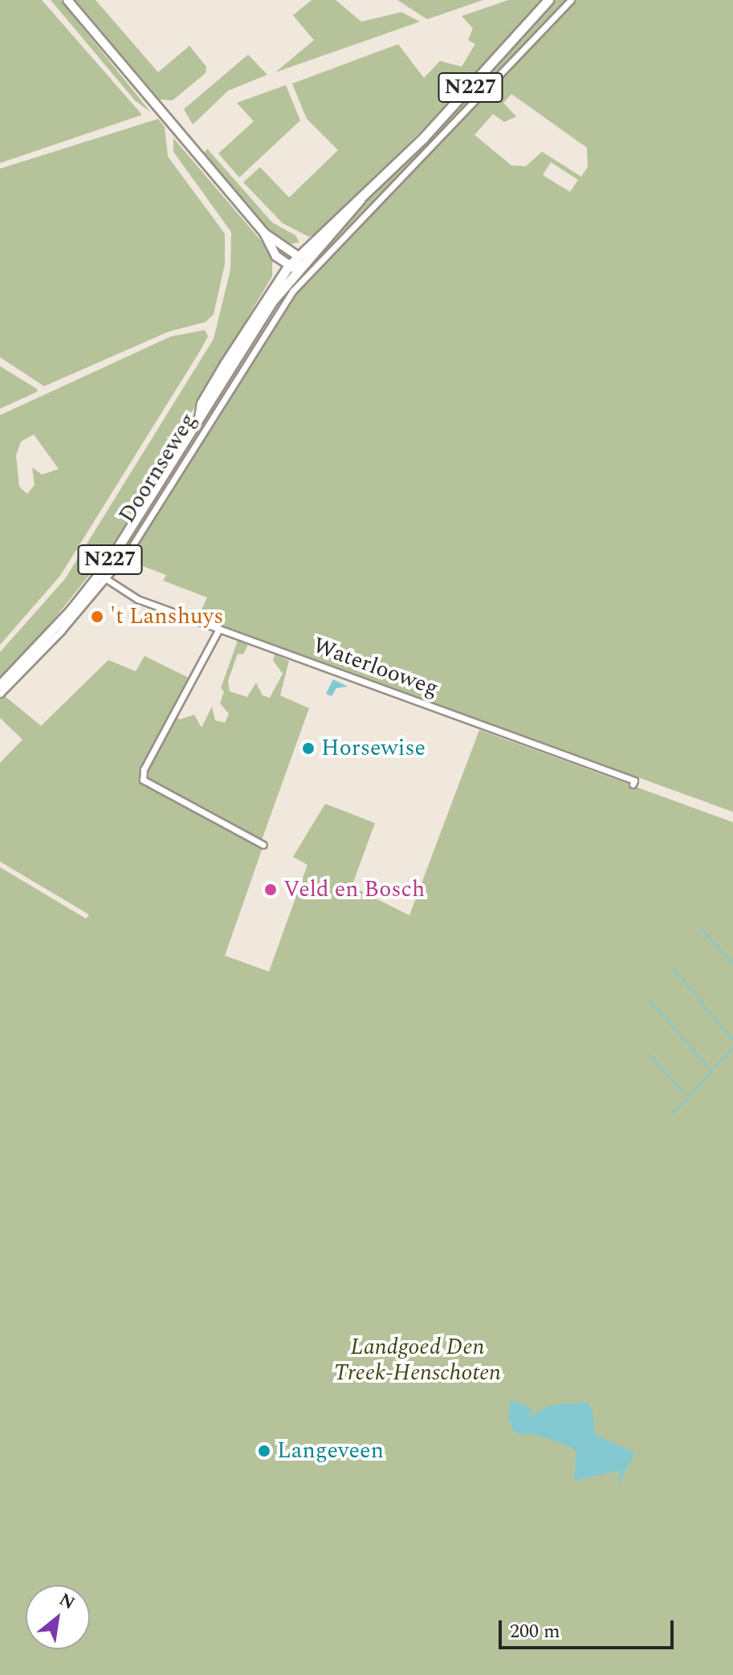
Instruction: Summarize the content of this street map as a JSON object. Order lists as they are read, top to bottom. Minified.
{"streets":{"main road":["N227","Doornseweg"],"street":["Waterlooweg"]},"crossings":[["Doornseweg","Waterlooweg"]],"parks":["Landgoed Den Treek-Henschoten"],"places":["'t Lanshuys","Horsewise","Veld en Bosch","Langeveen"],"scale_bar":"200 m","north":"top right"}
